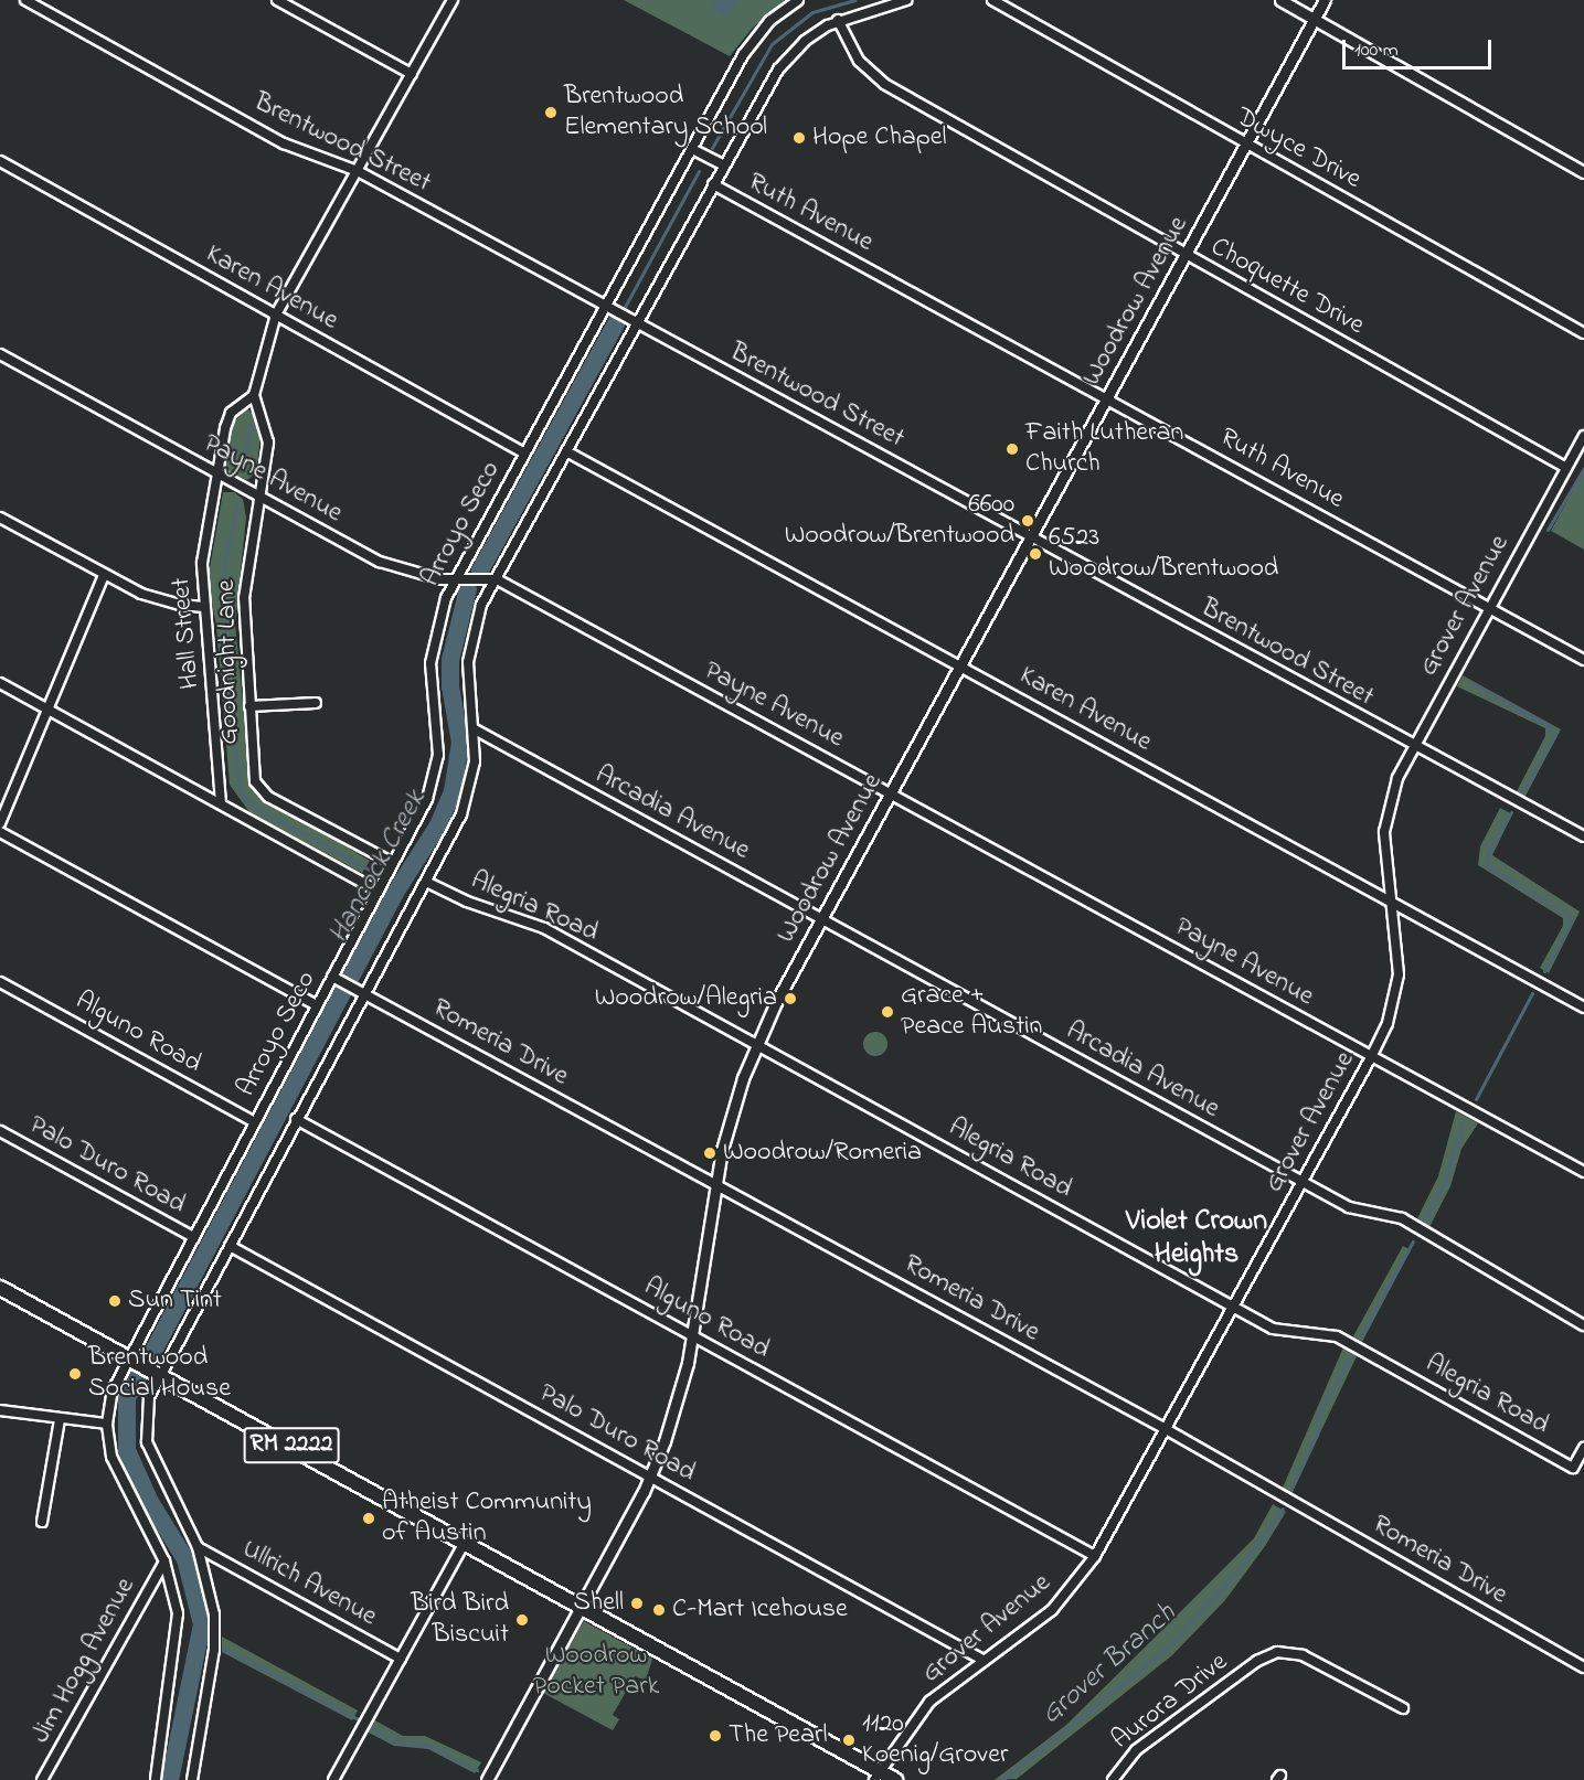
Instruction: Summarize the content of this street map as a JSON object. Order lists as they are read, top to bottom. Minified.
{"streets":{"main road":["RM 2222"],"street":["Brentwood Street","Dwyce Drive","Ruth Avenue","Choquette Drive","Karen Avenue","Woodrow Avenue","Payne Avenue","Arroyo Seco","Grover Avenue","Hall Street","Goodnight Lane","Arcadia Avenue","Alegria Road","Alguno Road","Romeria Drive","Palo Duro Road","Ullrich Avenue","Jim Hogg Avenue","Aurora Drive"]},"crossings":[["Brentwood Street","Woodrow Avenue"],["Brentwood Street","Arroyo Seco"],["Brentwood Street","Grover Avenue"],["Dwyce Drive","Woodrow Avenue"],["Ruth Avenue","Woodrow Avenue"],["Ruth Avenue","Arroyo Seco"],["Ruth Avenue","Grover Avenue"],["Choquette Drive","Woodrow Avenue"],["Choquette Drive","Arroyo Seco"],["Choquette Drive","Grover Avenue"],["Karen Avenue","Woodrow Avenue"],["Karen Avenue","Arroyo Seco"],["Karen Avenue","Grover Avenue"],["Woodrow Avenue","Payne Avenue"],["Woodrow Avenue","Arcadia Avenue"],["Woodrow Avenue","Alegria Road"],["Woodrow Avenue","Alguno Road"],["Woodrow Avenue","Romeria Drive"],["Woodrow Avenue","Palo Duro Road"],["Woodrow Avenue","RM 2222"],["Payne Avenue","Arroyo Seco"],["Payne Avenue","Grover Avenue"],["Payne Avenue","Hall Street"],["Payne Avenue","Goodnight Lane"],["Arroyo Seco","Goodnight Lane"],["Arroyo Seco","Arcadia Avenue"],["Arroyo Seco","Alegria Road"],["Arroyo Seco","Alguno Road"],["Arroyo Seco","Romeria Drive"],["Arroyo Seco","Palo Duro Road"],["Arroyo Seco","RM 2222"],["Arroyo Seco","Ullrich Avenue"],["Arroyo Seco","Jim Hogg Avenue"],["Grover Avenue","Arcadia Avenue"],["Grover Avenue","Alegria Road"],["Grover Avenue","Alguno Road"],["Grover Avenue","Romeria Drive"],["Grover Avenue","Palo Duro Road"],["Grover Avenue","RM 2222"],["Hall Street","Goodnight Lane"]],"districts":["Violet Crown Heights"],"water":["Hancock Creek","Grover Branch"],"parks":["Woodrow Pocket Park"],"places":["Brentwood Elementary School","Hope Chapel","Faith Lutheran Church","6600 Woodrow/Brentwood","6523 Woodrow/Brentwood","Woodrow/Alegria","Grace + Peace Austin","Woodrow/Romeria","Sun Tint","Brentwood Social House","Atheist Community of Austin","Shell","C-Mart Icehouse","Bird Bird Biscuit","The Pearl","1120 Koenig/Grover"],"scale_bar":"100 m"}
